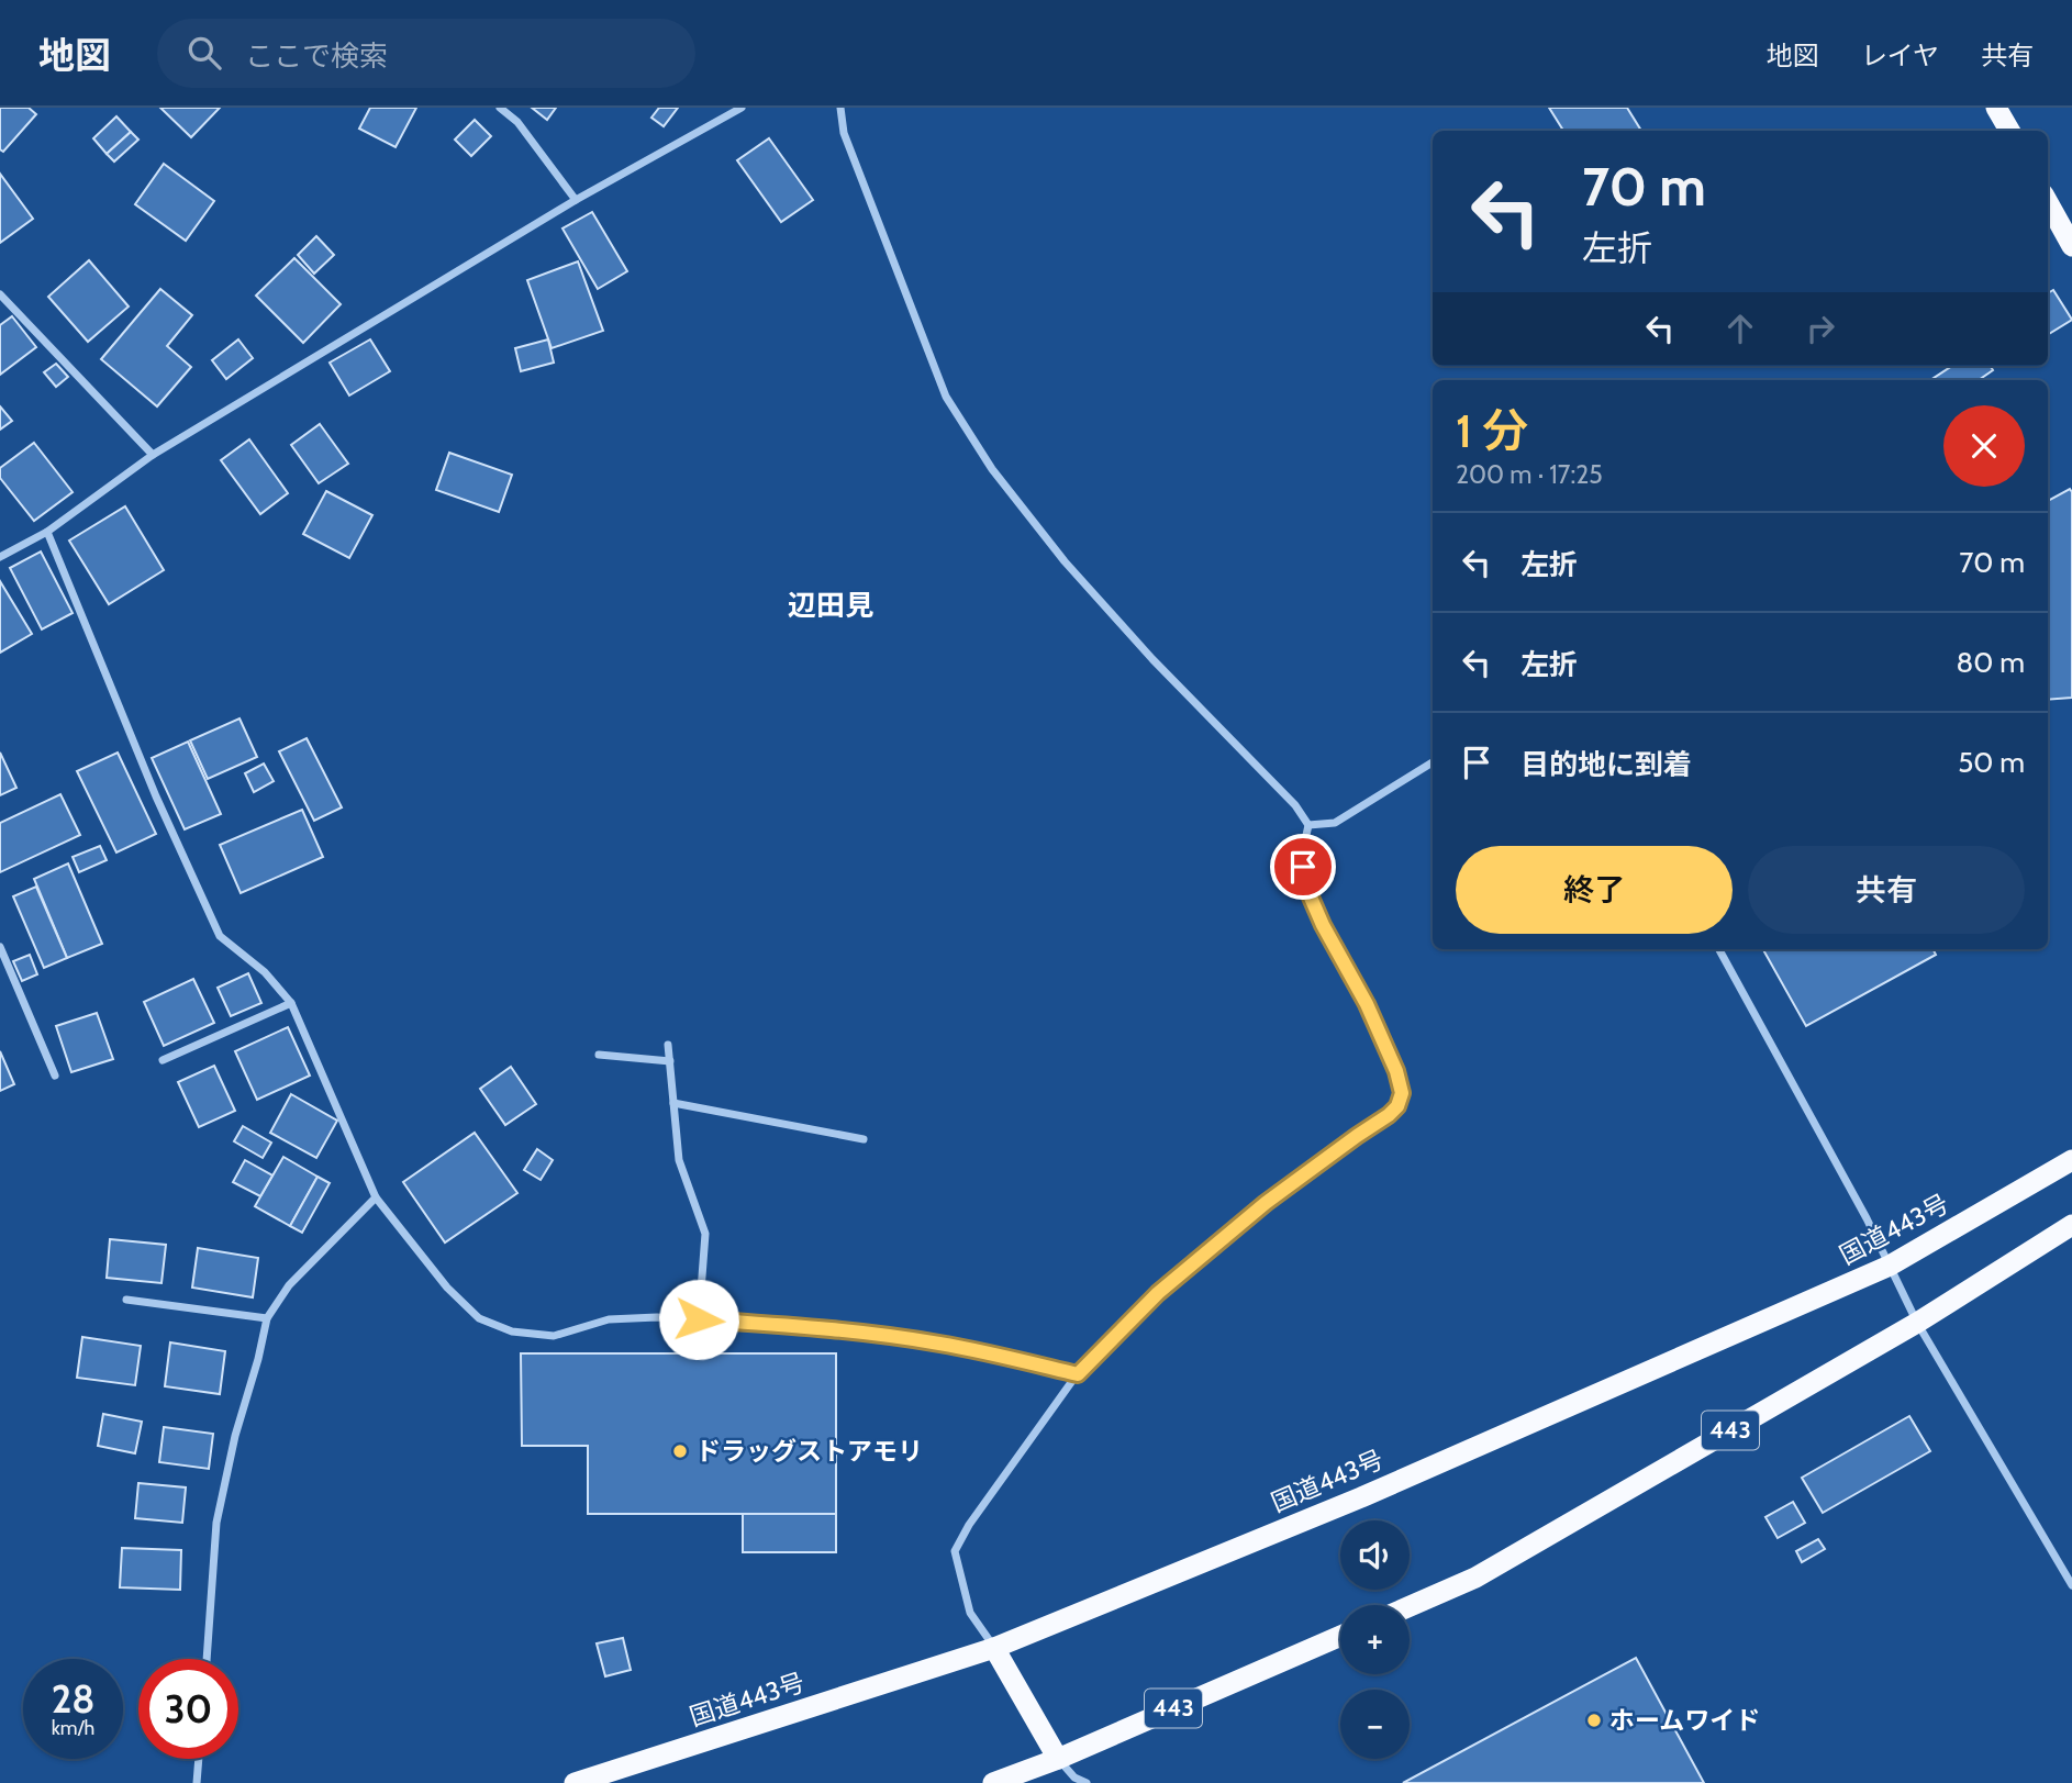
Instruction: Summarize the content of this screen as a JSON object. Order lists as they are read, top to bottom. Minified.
{"streets":{"highway":["国道443号","443"]},"districts":["辺田見"],"places":["ドラッグストアモリ","ホームワイド"],"page":{"header":"地図","search":"ここで検索","nav":["地図","レイヤ","共有"],"turn":["70 m","左折"],"heading":["1 分","200 m · 17:25"],"list":[{"name":"左折","value":"70 m"},{"name":"左折","value":"80 m"},{"name":"目的地に到着","value":"50 m"}],"buttons":["終了","共有"],"map_buttons":["+","−"],"speed":"28 km/h","limit":"30"}}
